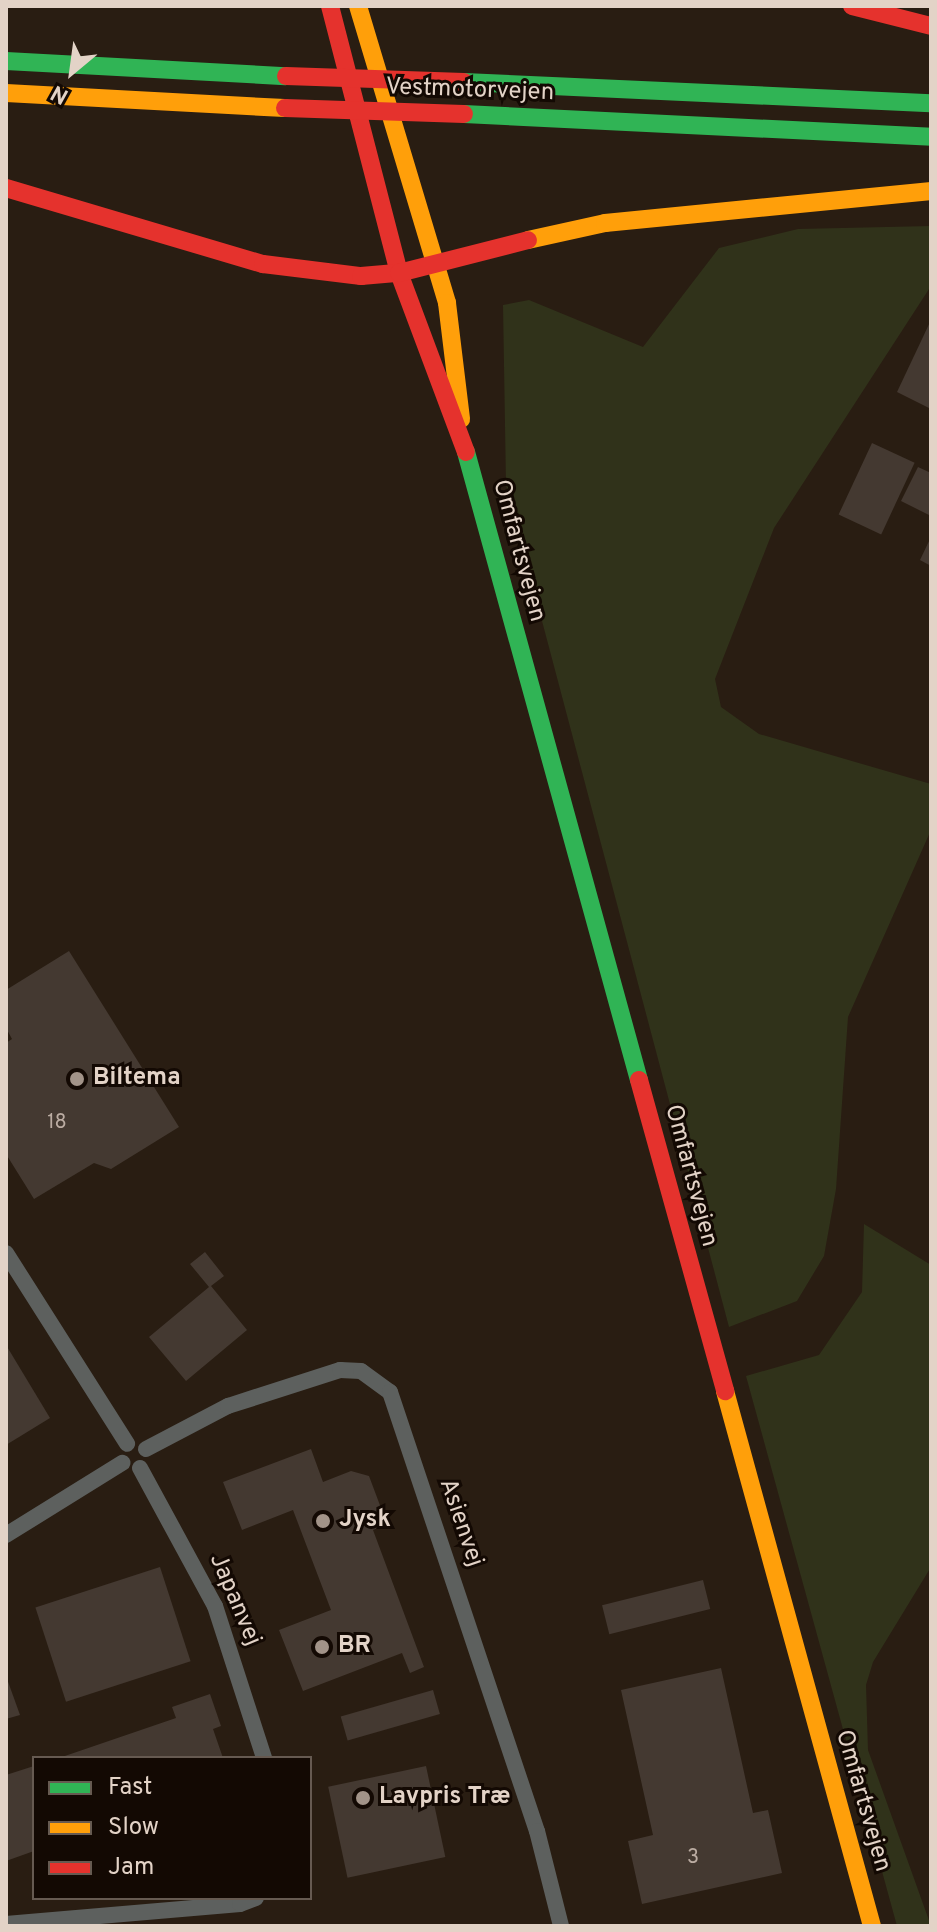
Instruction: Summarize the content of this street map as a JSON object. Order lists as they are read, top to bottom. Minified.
{"streets":{"main road":["Vestmotorvejen","Omfartsvejen"],"street":["Asienvej","Japanvej"]},"crossings":[["Asienvej","Japanvej"]],"places":["Biltema","Jysk","BR","Lavpris Træ"],"house_numbers":["18","3"],"legend":["Fast","Slow","Jam"],"north":"bottom left"}
